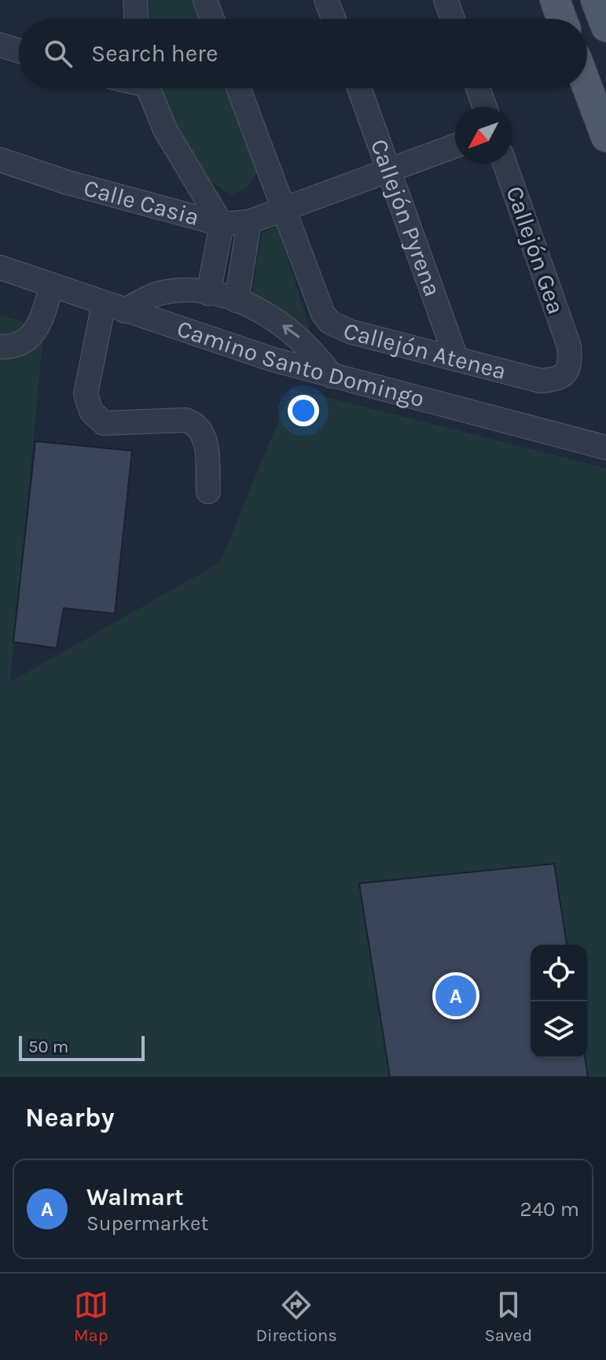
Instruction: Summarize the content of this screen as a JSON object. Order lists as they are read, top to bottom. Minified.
{"streets":{"street":["Calle Casia","Callejón Pyrena","Callejón Gea","Callejón Atenea","Camino Santo Domingo"]},"crossings":[["Calle Casia","Callejón Pyrena"],["Calle Casia","Callejón Atenea"],["Callejón Pyrena","Callejón Atenea"],["Callejón Gea","Callejón Atenea"]],"scale_bar":"50 m","north":"bottom left","page":{"search":"Search here","pins":"A","scale":"50 m","heading":"Nearby","list":[{"mark":"A","name":"Walmart","note":"Supermarket","value":"240 m"}],"nav":["Map","Directions","Saved"]}}
